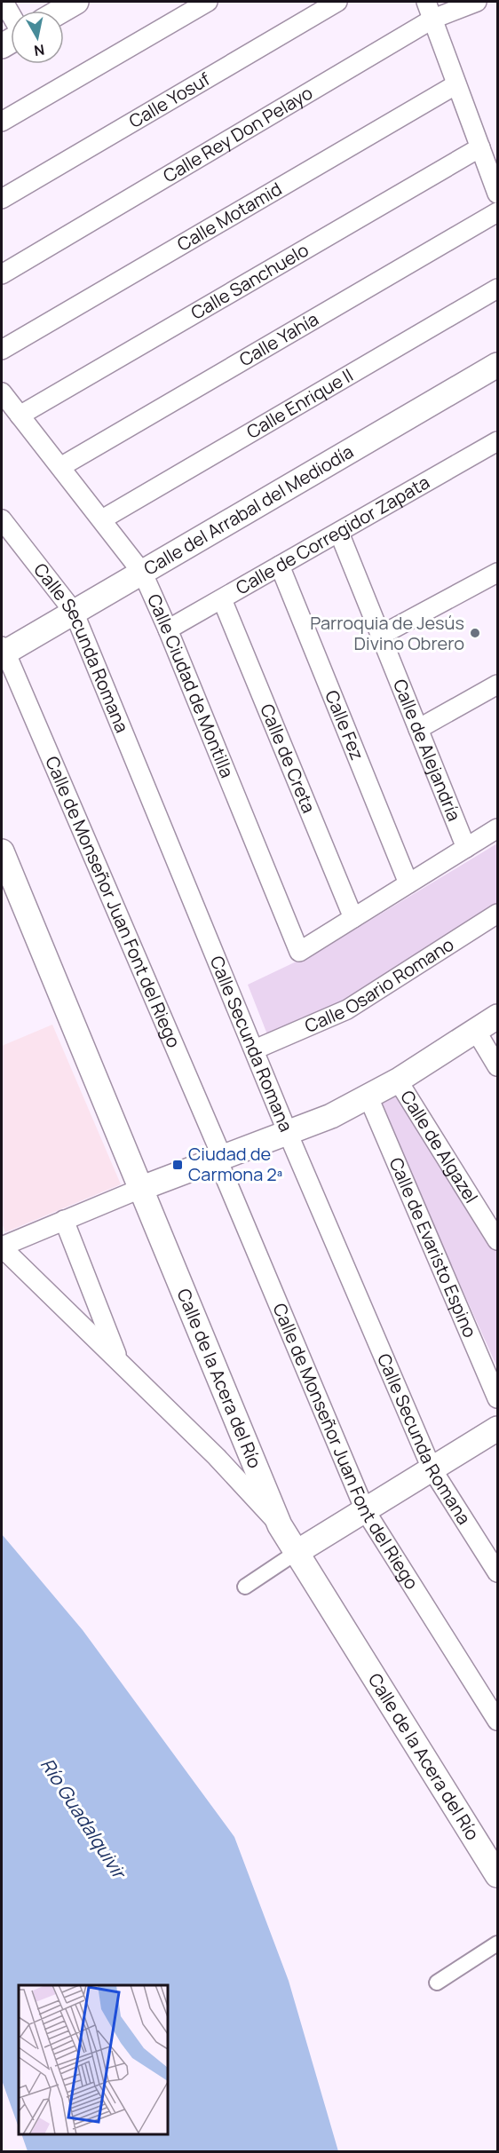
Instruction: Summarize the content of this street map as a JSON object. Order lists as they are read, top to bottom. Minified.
{"streets":{"street":["Calle Yosuf","Calle Rey Don Pelayo","Calle Motamid","Calle Sanchuelo","Calle Yahía","Calle Enrique II","Calle del Arrabal del Mediodía","Calle de Corregidor Zapata","Calle Secunda Romana","Calle Ciudad de Montilla","Calle Fez","Calle de Alejandría","Calle de Creta","Calle de Monseñor Juan Font del Riego","Calle Osario Romano","Calle de Algazel","Calle de Evaristo Espino","Calle de la Acera del Río"]},"crossings":[["Calle Sanchuelo","Calle Ciudad de Montilla"],["Calle Yahía","Calle Ciudad de Montilla"],["Calle Enrique II","Calle Ciudad de Montilla"],["Calle del Arrabal del Mediodía","Calle Secunda Romana"],["Calle del Arrabal del Mediodía","Calle Ciudad de Montilla"],["Calle del Arrabal del Mediodía","Calle de Monseñor Juan Font del Riego"],["Calle de Corregidor Zapata","Calle Ciudad de Montilla"],["Calle de Corregidor Zapata","Calle Fez"],["Calle de Corregidor Zapata","Calle de Alejandría"],["Calle de Corregidor Zapata","Calle de Creta"],["Calle Secunda Romana","Calle Osario Romano"],["Calle Ciudad de Montilla","Calle de Creta"]],"water":["Río Guadalquivir"],"places":{"other":["Parroquia de Jesús Divino Obrero"],"transit":["Ciudad de Carmona 2ª"]},"north":"bottom"}
